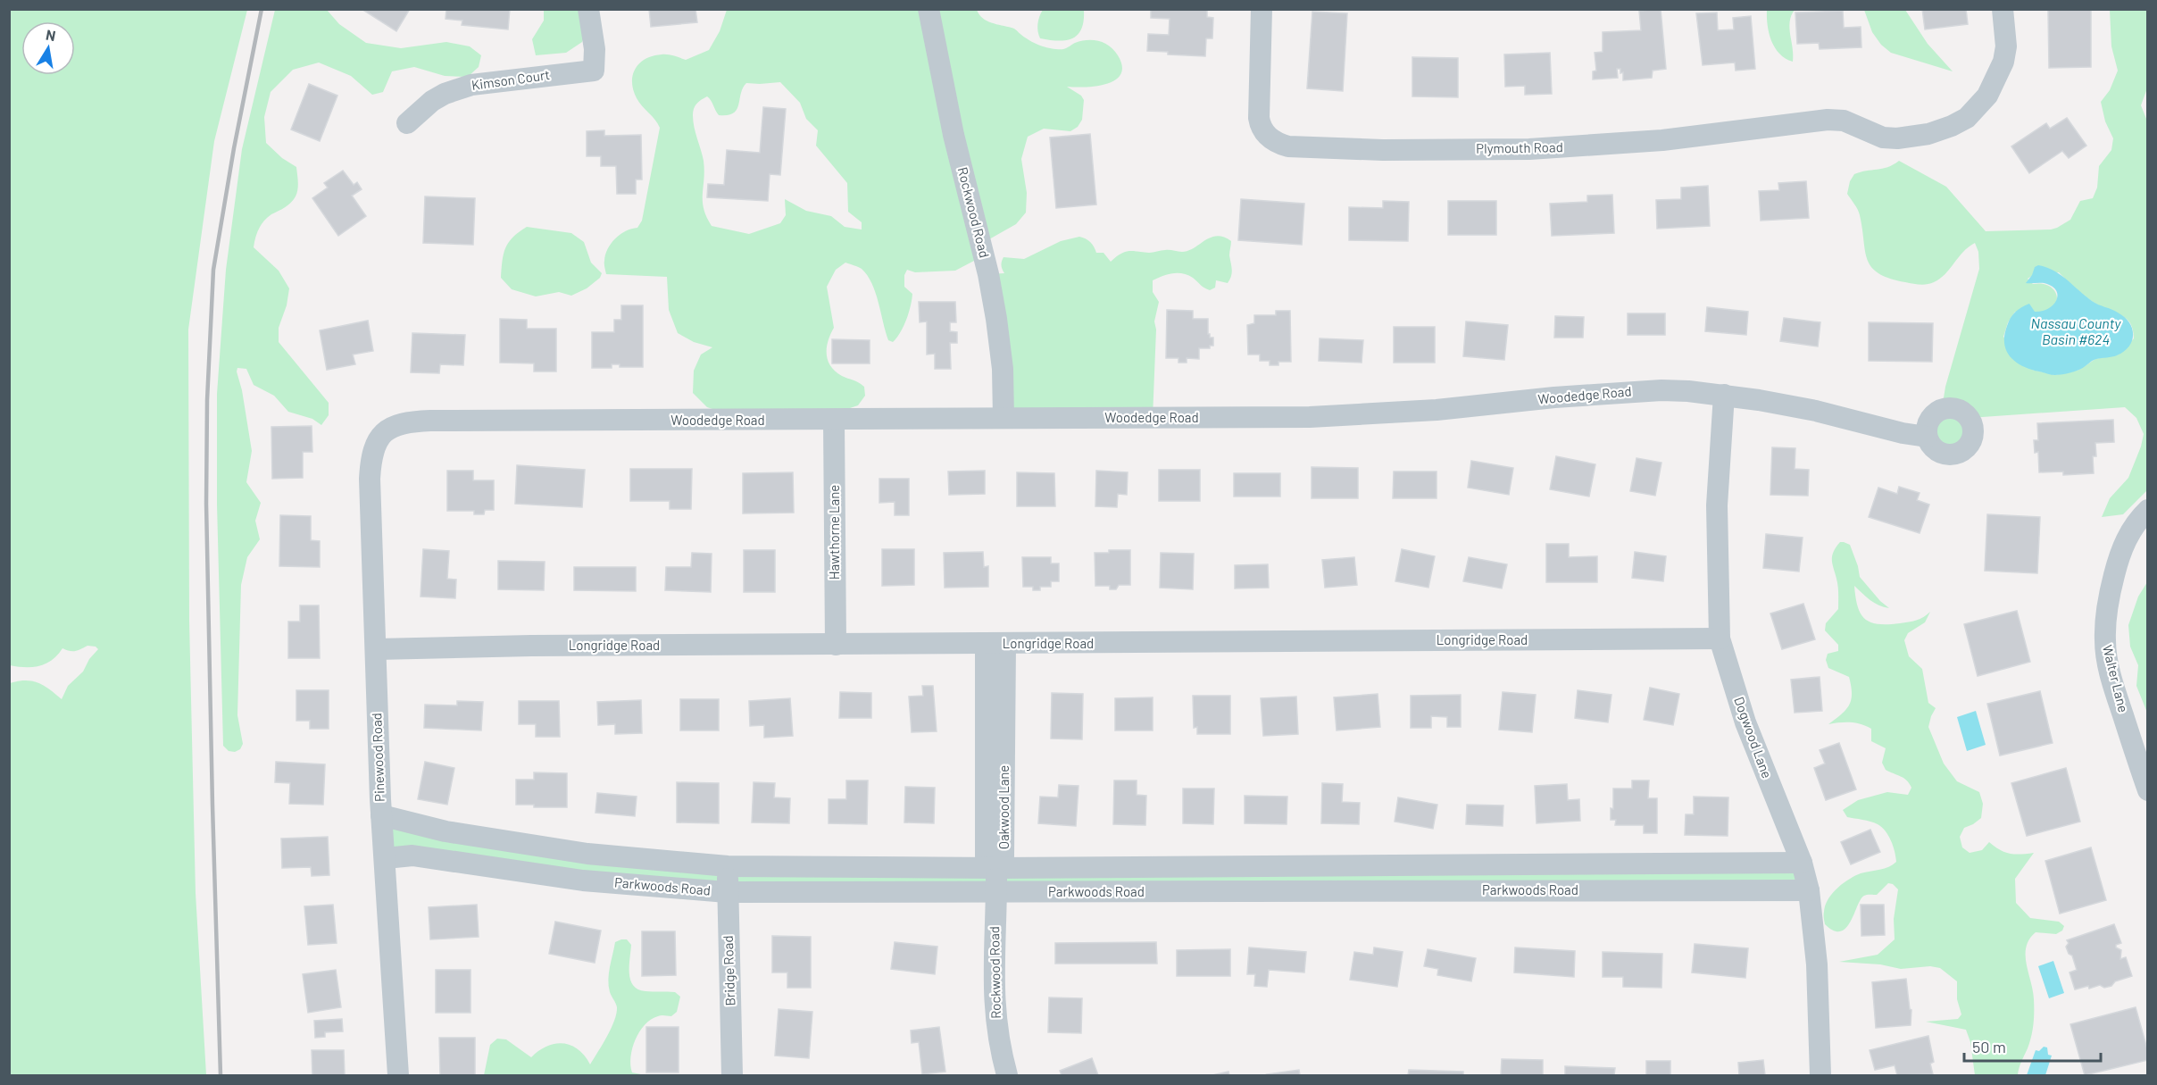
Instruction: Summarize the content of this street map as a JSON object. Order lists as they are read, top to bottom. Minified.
{"streets":{"street":["Kimson Court","Plymouth Road","Rockwood Road","Woodedge Road","Hawthorne Lane","Longridge Road","Walter Lane","Dogwood Lane","Pinewood Road","Oakwood Lane","Parkwoods Road","Bridge Road"]},"crossings":[["Rockwood Road","Woodedge Road"],["Rockwood Road","Oakwood Lane"],["Rockwood Road","Parkwoods Road"],["Woodedge Road","Hawthorne Lane"],["Woodedge Road","Dogwood Lane"],["Woodedge Road","Pinewood Road"],["Hawthorne Lane","Longridge Road"],["Longridge Road","Dogwood Lane"],["Longridge Road","Pinewood Road"],["Longridge Road","Oakwood Lane"],["Dogwood Lane","Parkwoods Road"],["Pinewood Road","Parkwoods Road"],["Oakwood Lane","Parkwoods Road"],["Parkwoods Road","Bridge Road"]],"water":["Nassau County Basin #624"],"scale_bar":"50 m","north":"top"}
